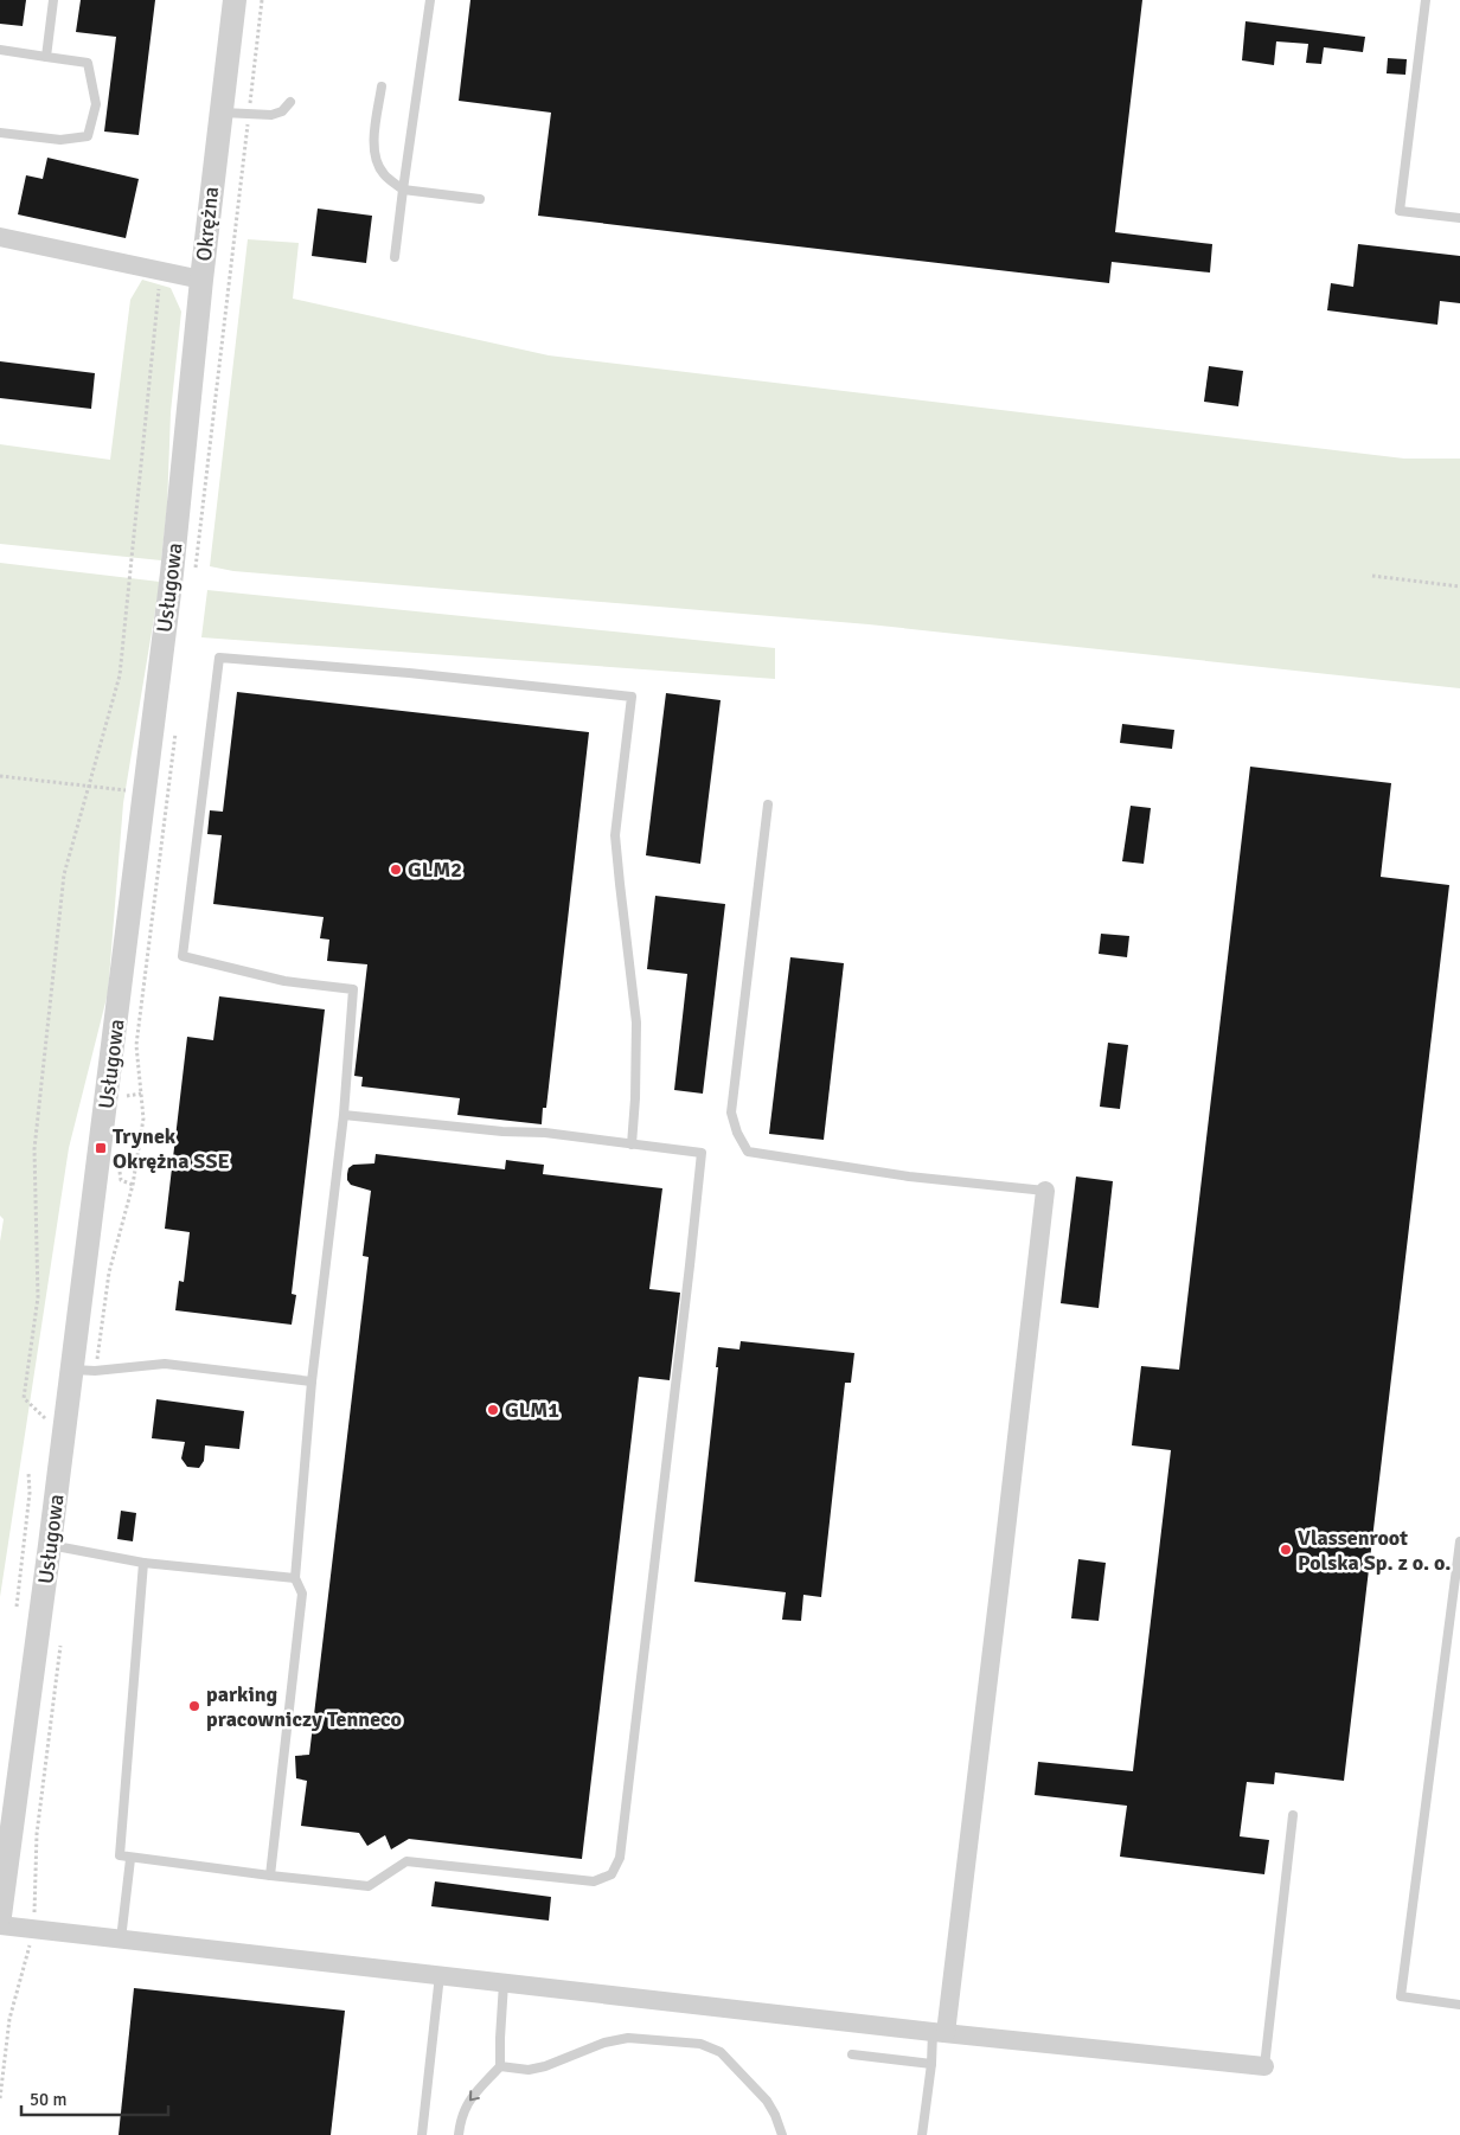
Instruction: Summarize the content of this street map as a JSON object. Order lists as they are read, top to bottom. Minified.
{"streets":{"street":["Okrężna","Usługowa"]},"crossings":[["Okrężna","Usługowa"]],"places":{"other":["GLM2","GLM1","Vlassenroot Polska Sp. z o. o.","parking pracowniczy Tenneco"],"transit":["Trynek Okrężna SSE"]},"scale_bar":"50 m"}
